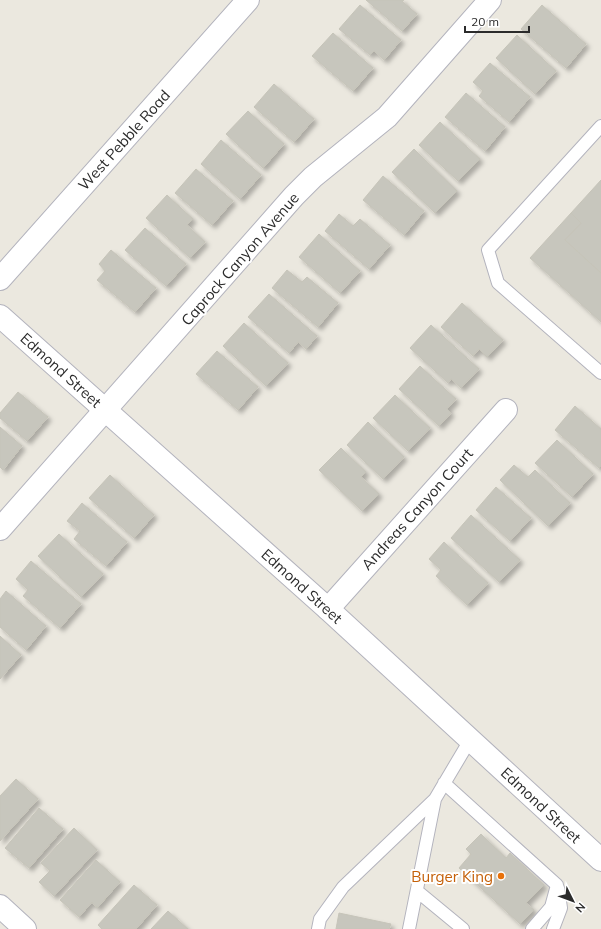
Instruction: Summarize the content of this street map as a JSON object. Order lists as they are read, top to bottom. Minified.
{"streets":{"street":["West Pebble Road","Caprock Canyon Avenue","Edmond Street","Andreas Canyon Court"]},"crossings":[["Caprock Canyon Avenue","Edmond Street"],["Edmond Street","Andreas Canyon Court"]],"places":["Burger King"],"scale_bar":"20 m","north":"bottom right"}
